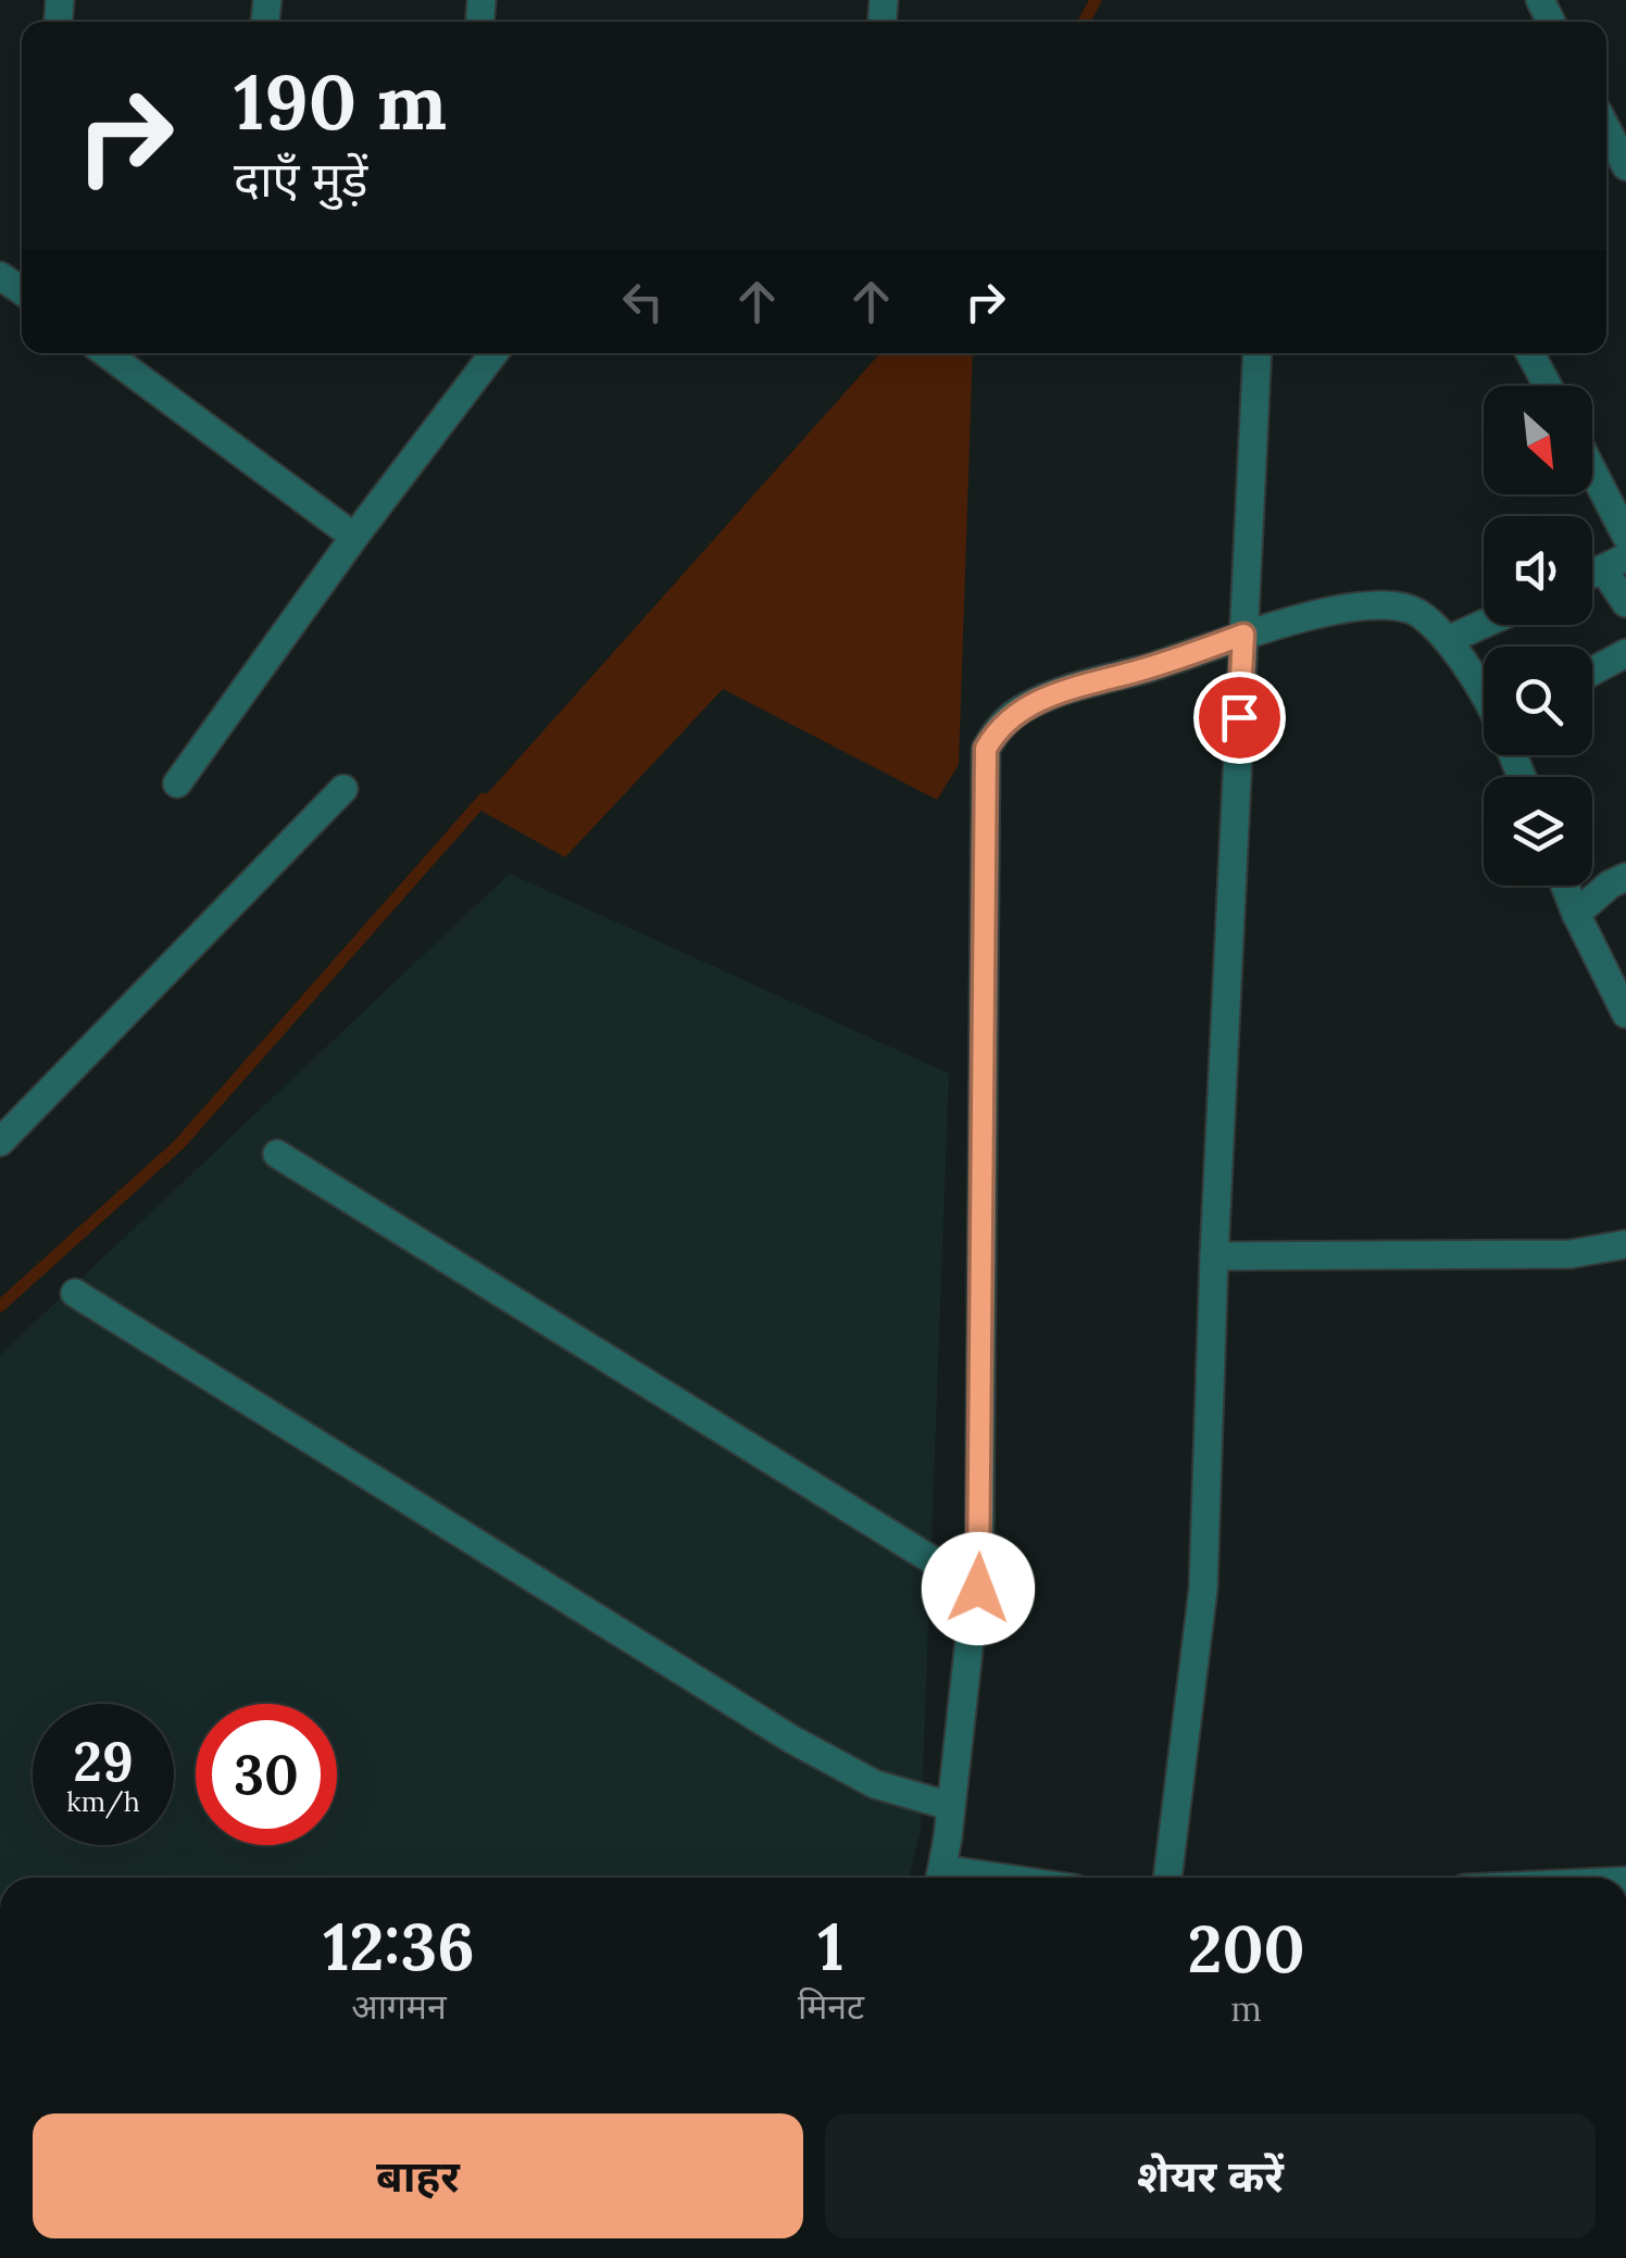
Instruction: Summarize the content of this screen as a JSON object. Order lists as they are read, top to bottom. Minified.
{"north":"bottom right","page":{"turn":["190 m","दाएँ मुड़ें"],"speed":"29 km/h","limit":"30","eta":["12:36","आगमन","1","मिनट","200","m"],"buttons":["बाहर","शेयर करें"]}}
